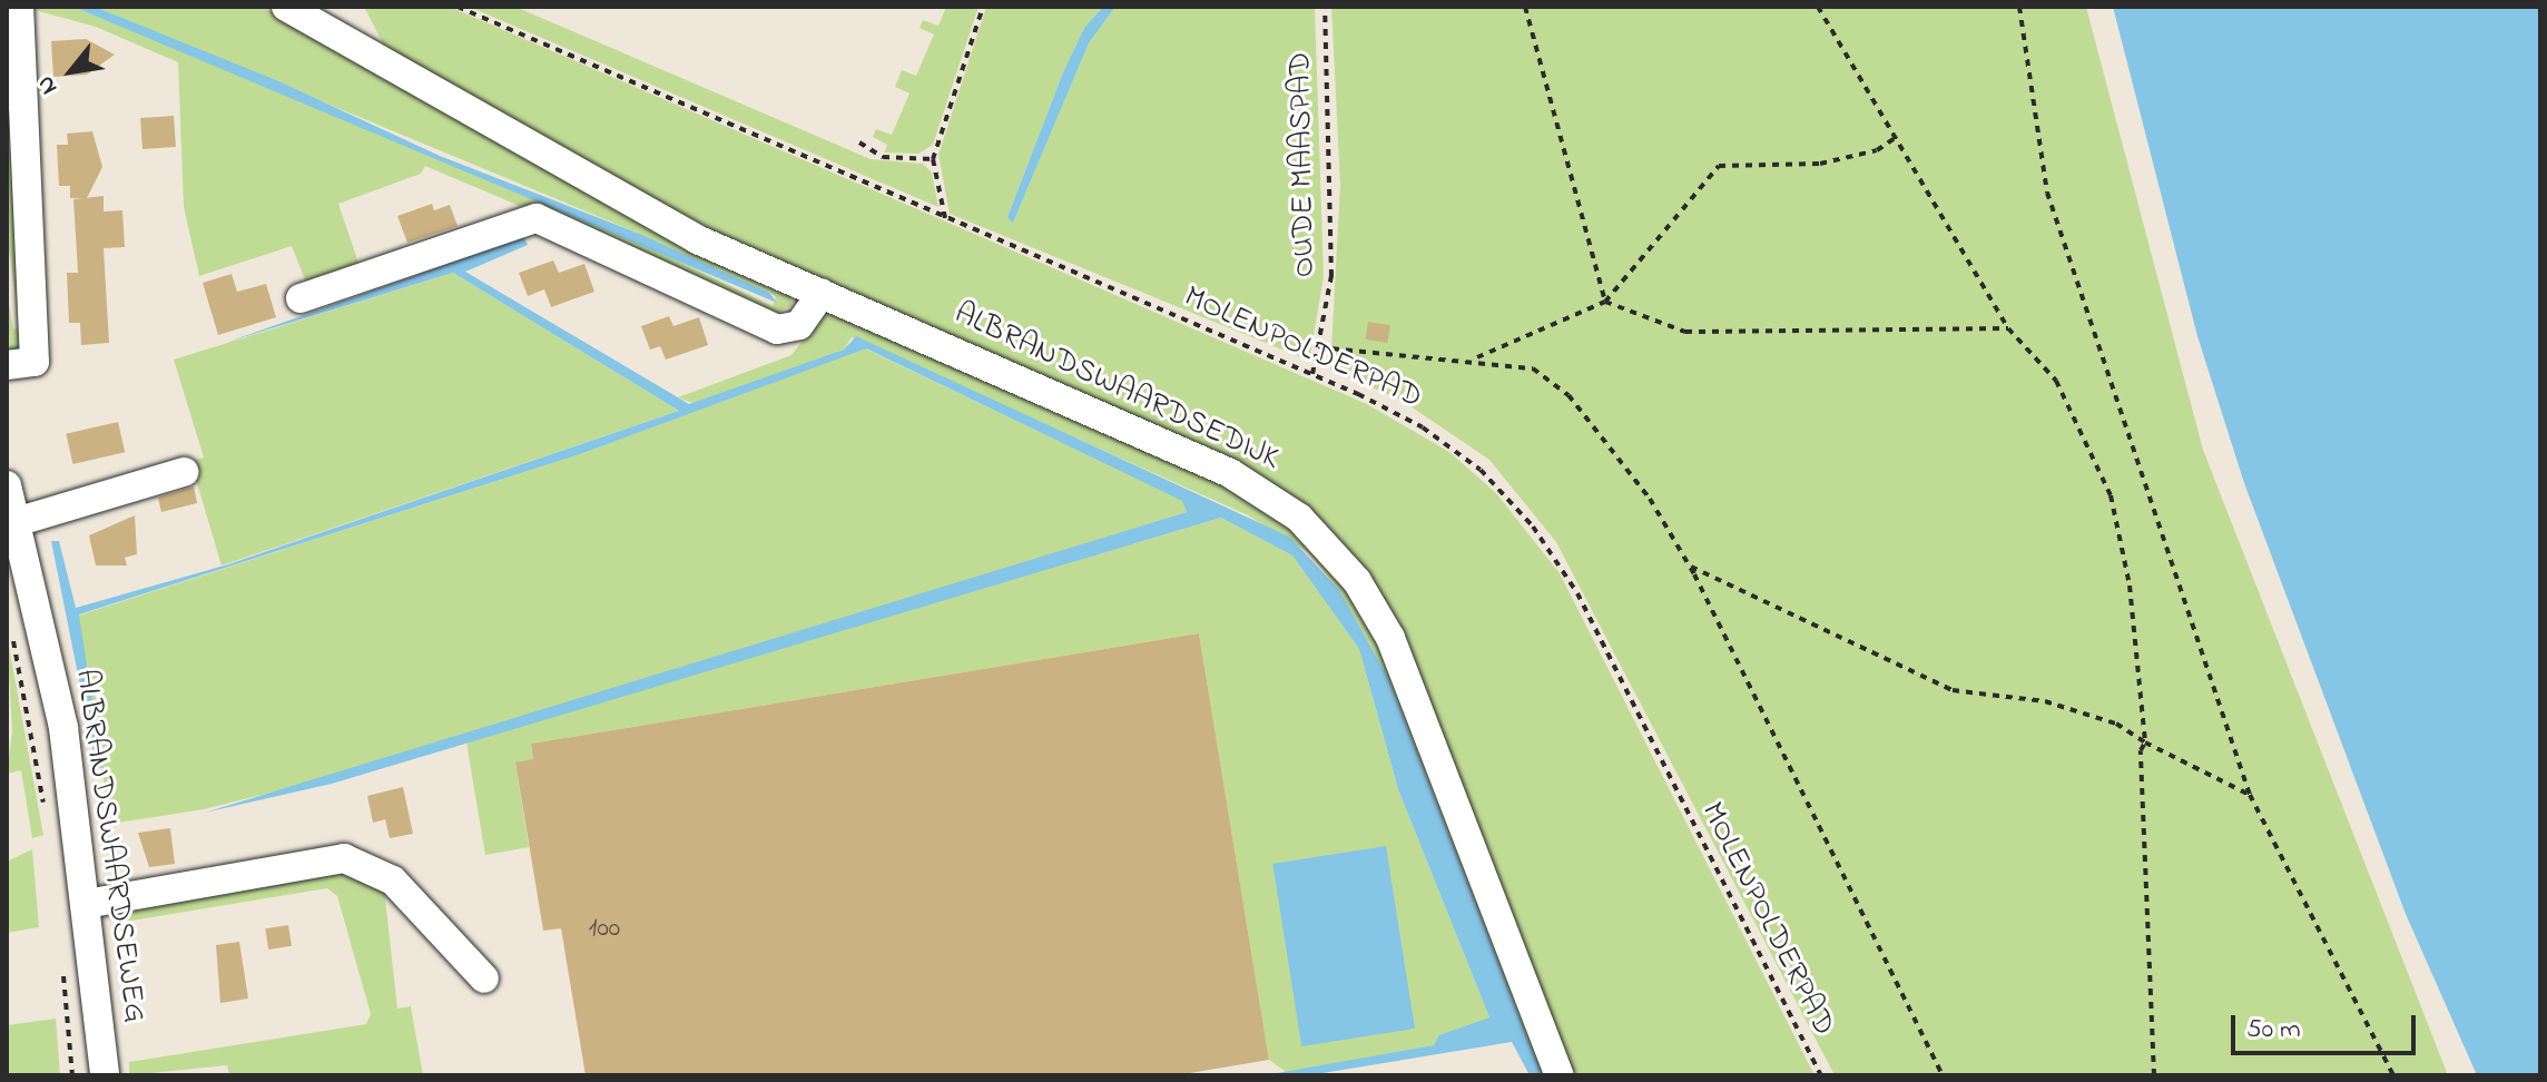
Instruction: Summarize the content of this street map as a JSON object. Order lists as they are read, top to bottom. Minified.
{"streets":{"street":["ALBRANDSWAARDSEDIJK","ALBRANDSWAARDSEWEG"],"path":["OUDE MAASPAD","MOLENPOLDERPAD"]},"crossings":[["OUDE MAASPAD","MOLENPOLDERPAD"]],"house_numbers":["100"],"scale_bar":"50 m","north":"bottom left"}
